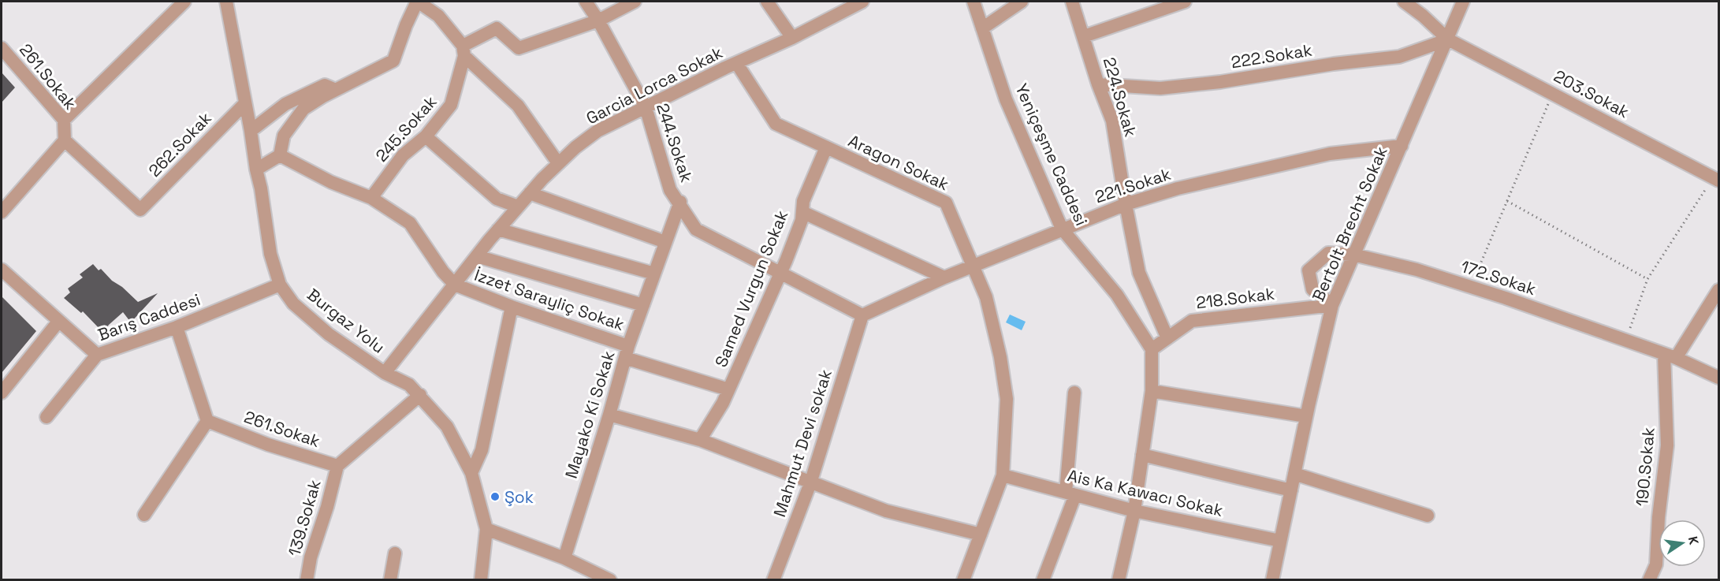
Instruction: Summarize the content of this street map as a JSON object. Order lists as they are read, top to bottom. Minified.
{"streets":{"street":["222.Sokak","261.Sokak","Garcia Lorca Sokak","203.Sokak","224.Sokak","245.Sokak","244.Sokak","262.Sokak","Yeniçeşme Caddesi","Aragon Sokak","221.Sokak","Bertolt Brecht Sokak","172.Sokak","Samed Vurgun Sokak","218.Sokak","İzzet Sarayliç Sokak","Barış Caddesi","Burgaz Yolu","Mayako Ki Sokak","Mahmut Devi sokak","190.Sokak","Ais Ka Kawacı Sokak","139.Sokak"]},"crossings":[["222.Sokak","203.Sokak"],["222.Sokak","224.Sokak"],["222.Sokak","Bertolt Brecht Sokak"],["261.Sokak","262.Sokak"],["261.Sokak","139.Sokak"],["Garcia Lorca Sokak","244.Sokak"],["Garcia Lorca Sokak","Aragon Sokak"],["Garcia Lorca Sokak","İzzet Sarayliç Sokak"],["Garcia Lorca Sokak","Burgaz Yolu"],["203.Sokak","Bertolt Brecht Sokak"],["224.Sokak","221.Sokak"],["224.Sokak","218.Sokak"],["245.Sokak","İzzet Sarayliç Sokak"],["244.Sokak","221.Sokak"],["244.Sokak","Samed Vurgun Sokak"],["244.Sokak","Mayako Ki Sokak"],["244.Sokak","Mahmut Devi sokak"],["262.Sokak","Burgaz Yolu"],["Yeniçeşme Caddesi","221.Sokak"],["Yeniçeşme Caddesi","218.Sokak"],["Aragon Sokak","221.Sokak"],["Aragon Sokak","Samed Vurgun Sokak"],["Aragon Sokak","Ais Ka Kawacı Sokak"],["221.Sokak","Bertolt Brecht Sokak"],["221.Sokak","Mahmut Devi sokak"],["Bertolt Brecht Sokak","172.Sokak"],["Bertolt Brecht Sokak","218.Sokak"],["Bertolt Brecht Sokak","Ais Ka Kawacı Sokak"],["172.Sokak","218.Sokak"],["172.Sokak","190.Sokak"],["Samed Vurgun Sokak","İzzet Sarayliç Sokak"],["İzzet Sarayliç Sokak","Mayako Ki Sokak"],["Barış Caddesi","Burgaz Yolu"]],"places":["Şok"],"north":"right"}
